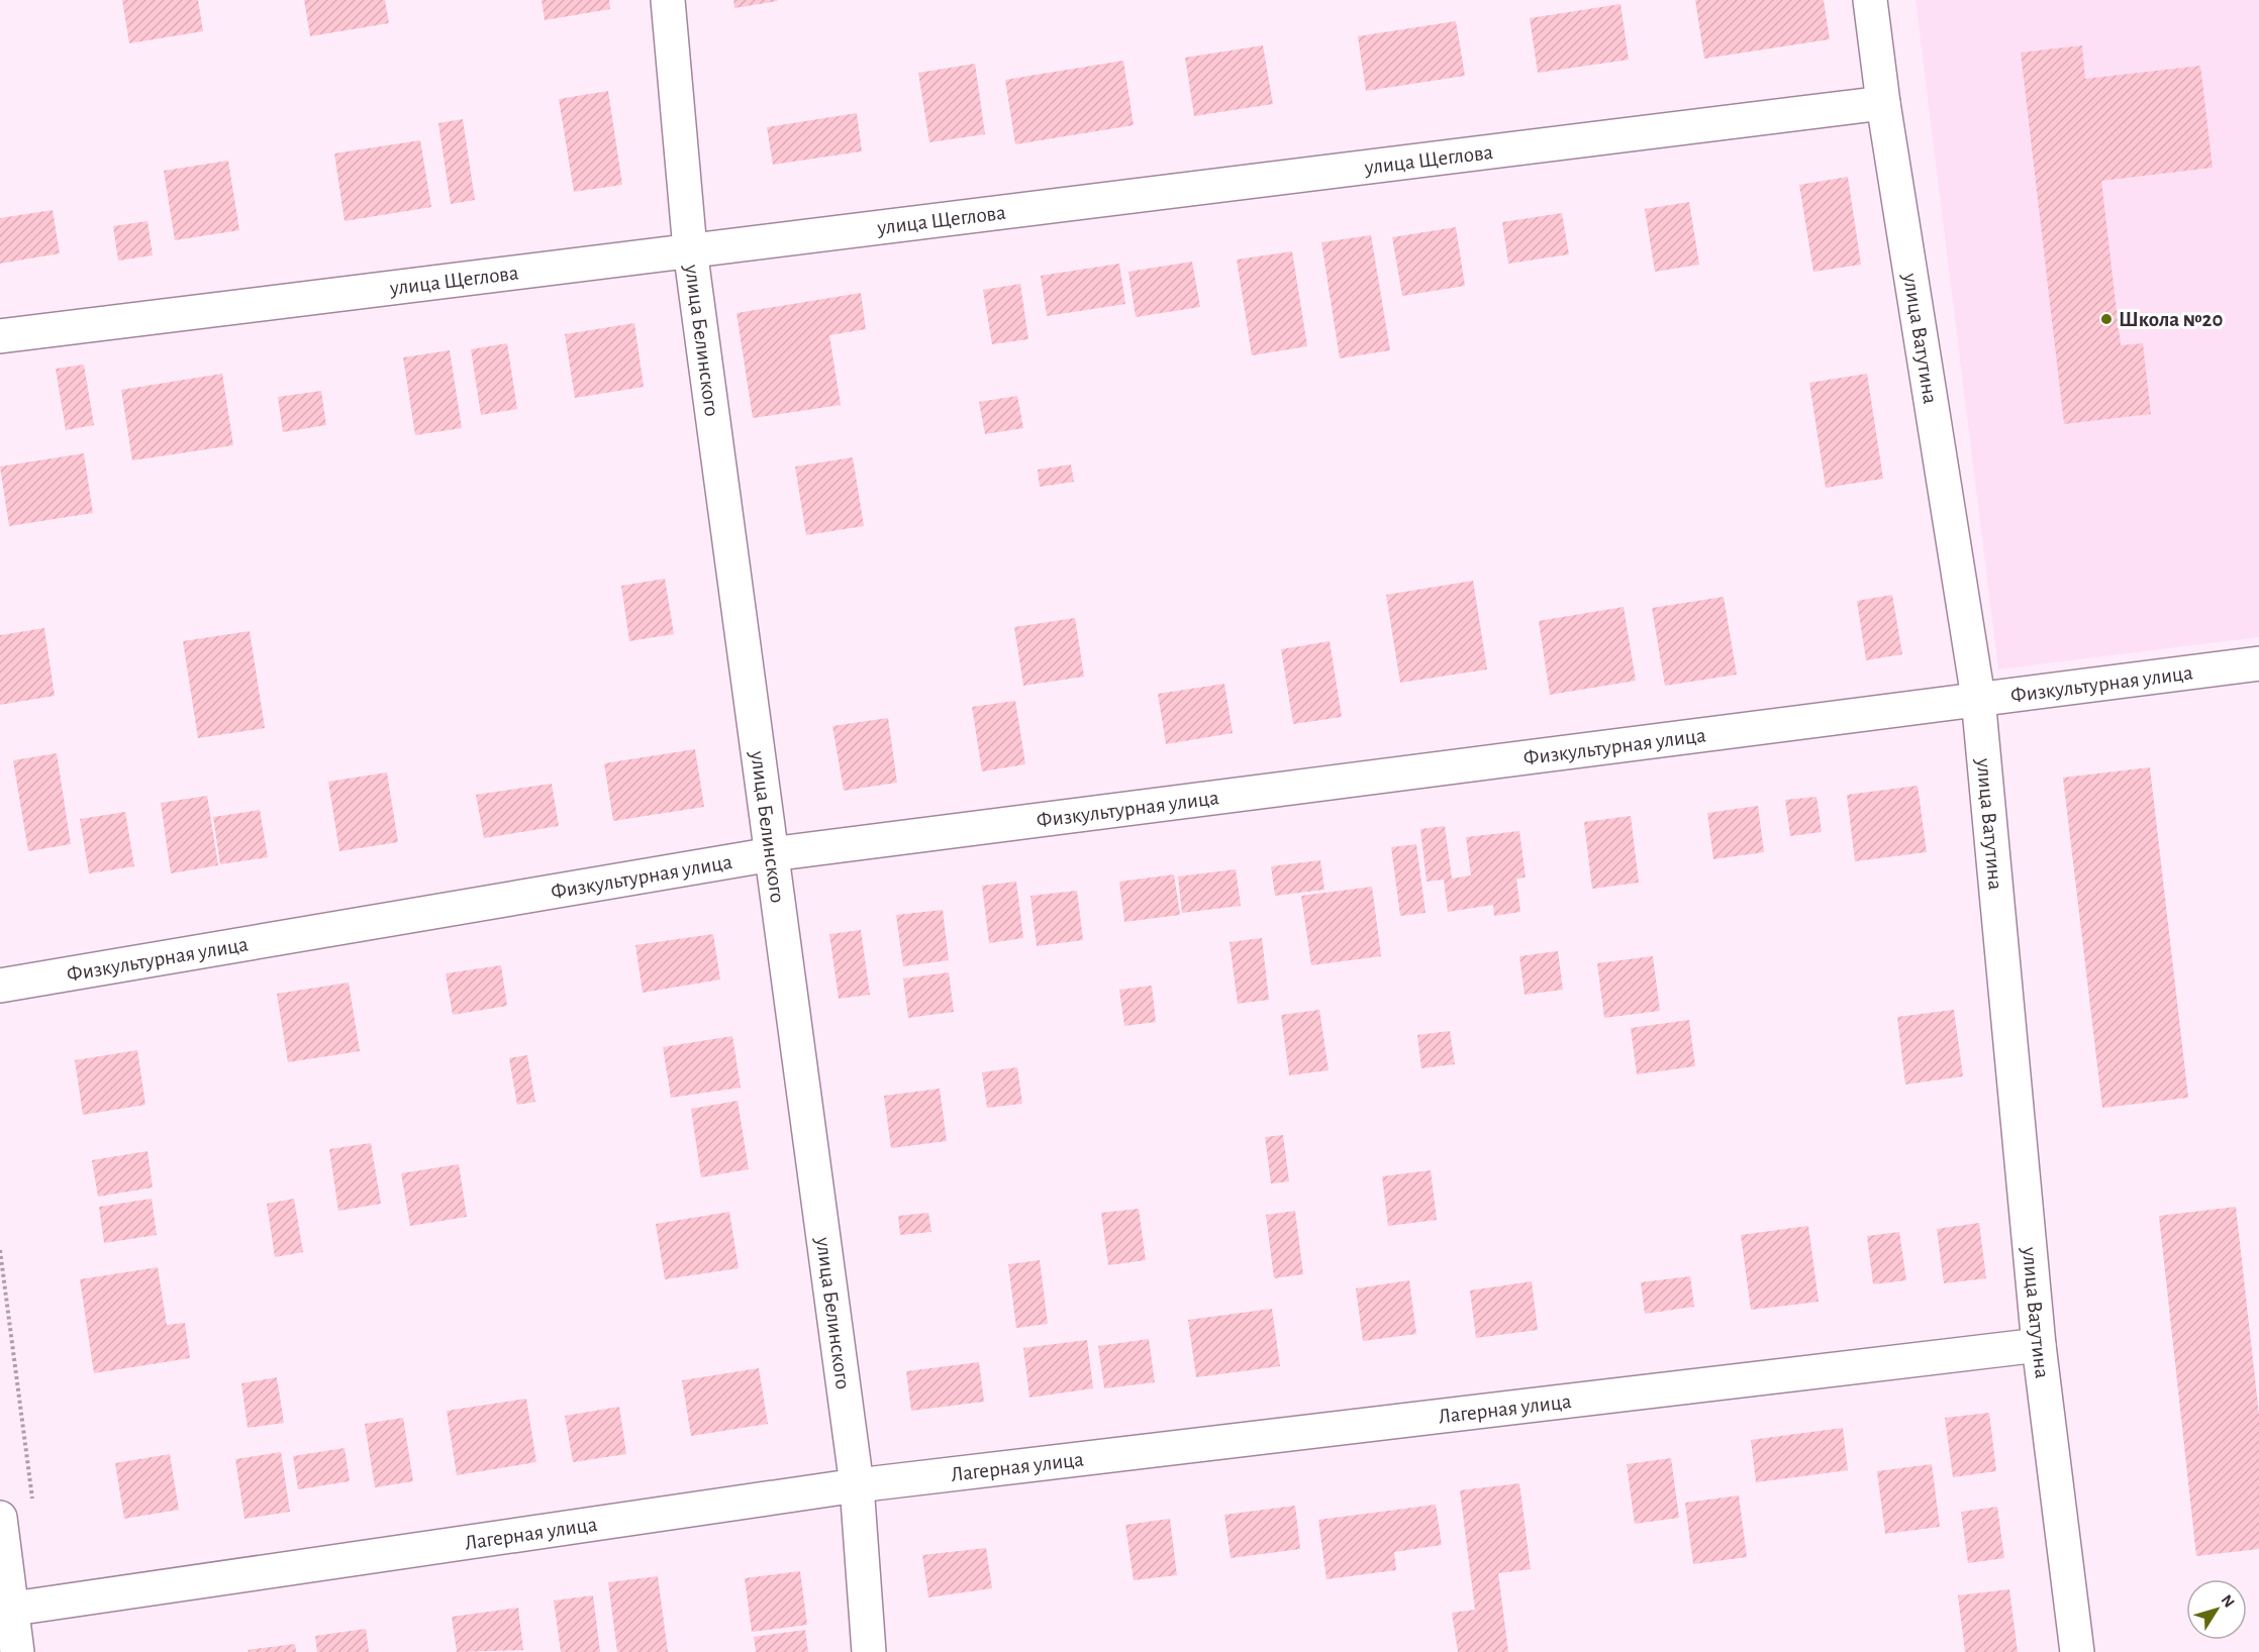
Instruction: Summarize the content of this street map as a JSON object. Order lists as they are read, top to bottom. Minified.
{"streets":{"street":["улица Щеглова","улица Ватутина","улица Белинского","Физкультурная улица","Лагерная улица"]},"crossings":[["улица Щеглова","улица Ватутина"],["улица Щеглова","улица Белинского"],["улица Ватутина","Физкультурная улица"],["улица Ватутина","Лагерная улица"],["улица Белинского","Физкультурная улица"],["улица Белинского","Лагерная улица"]],"places":["Школа №20"],"north":"top right"}
